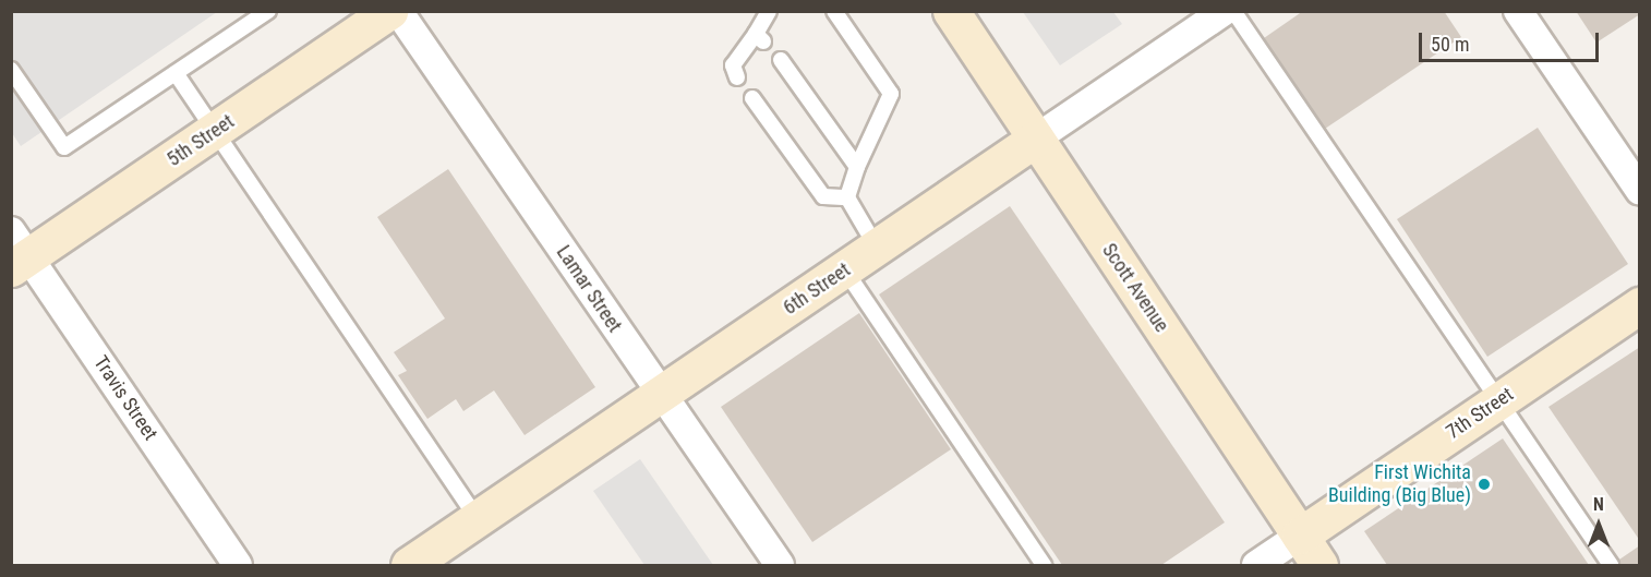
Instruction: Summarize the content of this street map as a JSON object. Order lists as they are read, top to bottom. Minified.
{"streets":{"main road":["5th Street","Scott Avenue","6th Street","7th Street"],"street":["Lamar Street","Travis Street"]},"crossings":[["5th Street","Travis Street"],["Scott Avenue","6th Street"],["Scott Avenue","7th Street"],["Lamar Street","6th Street"]],"places":["First Wichita Building (Big Blue)"],"scale_bar":"50 m","north":"top"}
